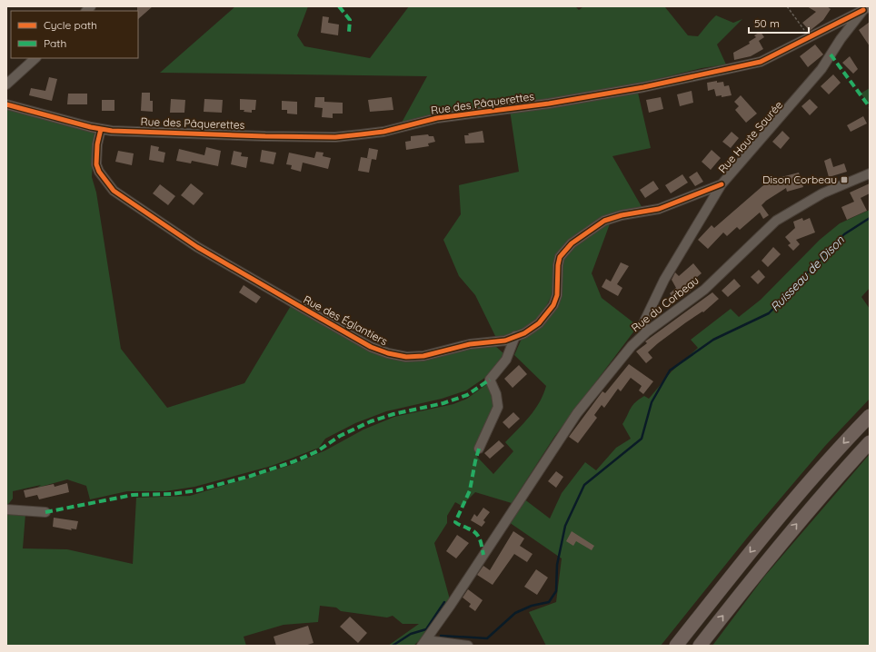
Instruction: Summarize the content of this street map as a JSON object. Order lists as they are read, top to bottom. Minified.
{"streets":{"street":["Rue des Pâquerettes","Rue Haute Saurée","Rue du Corbeau","Rue des Églantiers"]},"crossings":[["Rue des Pâquerettes","Rue Haute Saurée"],["Rue des Pâquerettes","Rue des Églantiers"],["Rue Haute Saurée","Rue du Corbeau"],["Rue Haute Saurée","Rue des Églantiers"]],"water":["Ruisseau de Dison"],"places":{"transit":["Dison Corbeau"]},"legend":["Cycle path","Path"],"scale_bar":"50 m"}
